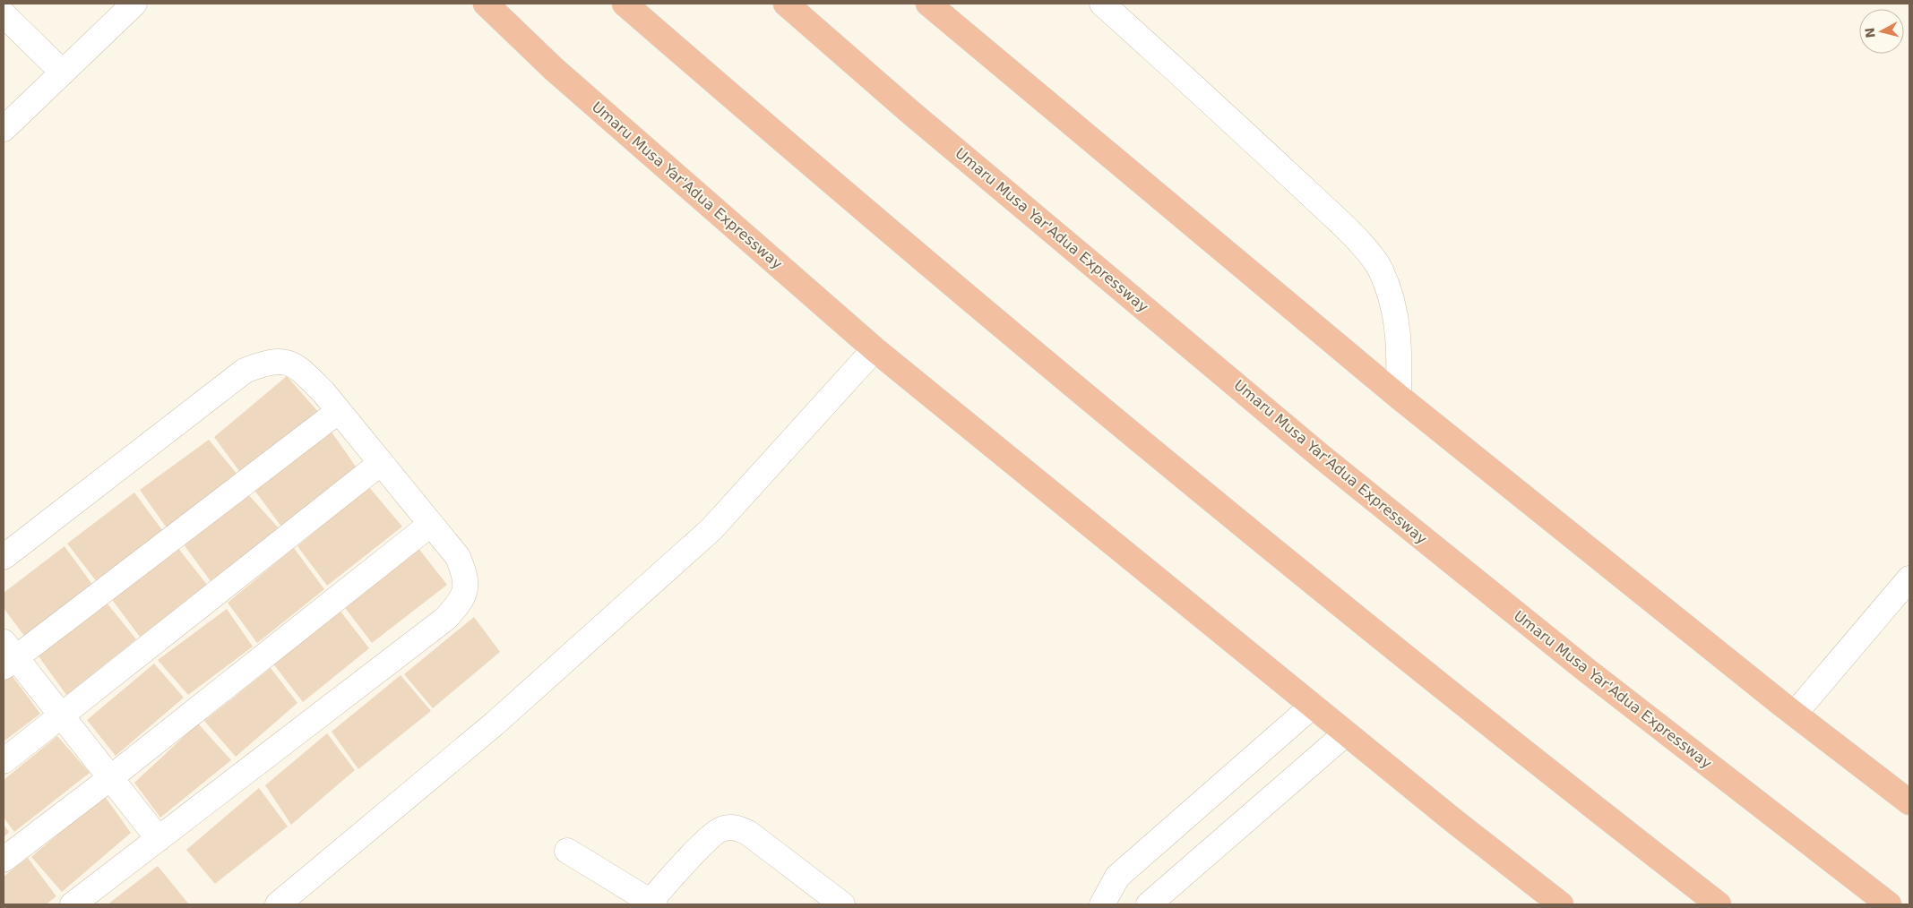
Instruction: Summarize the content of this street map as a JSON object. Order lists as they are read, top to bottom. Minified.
{"streets":{"highway":["Umaru Musa Yar'Adua Expressway"]},"north":"left"}
